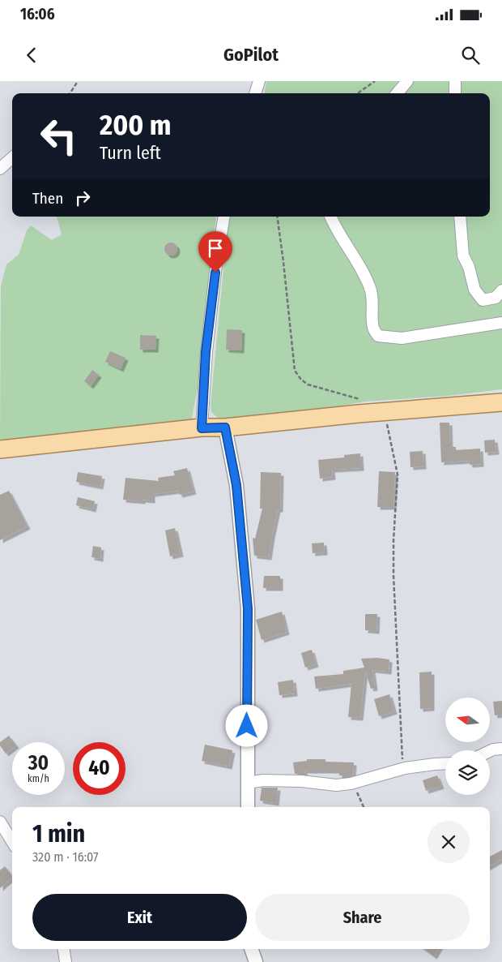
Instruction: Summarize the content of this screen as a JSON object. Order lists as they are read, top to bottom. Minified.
{"north":"left","page":{"status":"16:06","header":"GoPilot","turn":["200 m","Turn left"],"then":"Then","speed":"30 km/h","limit":"40","heading":["1 min","320 m · 16:07"],"buttons":["Exit","Share"]}}
